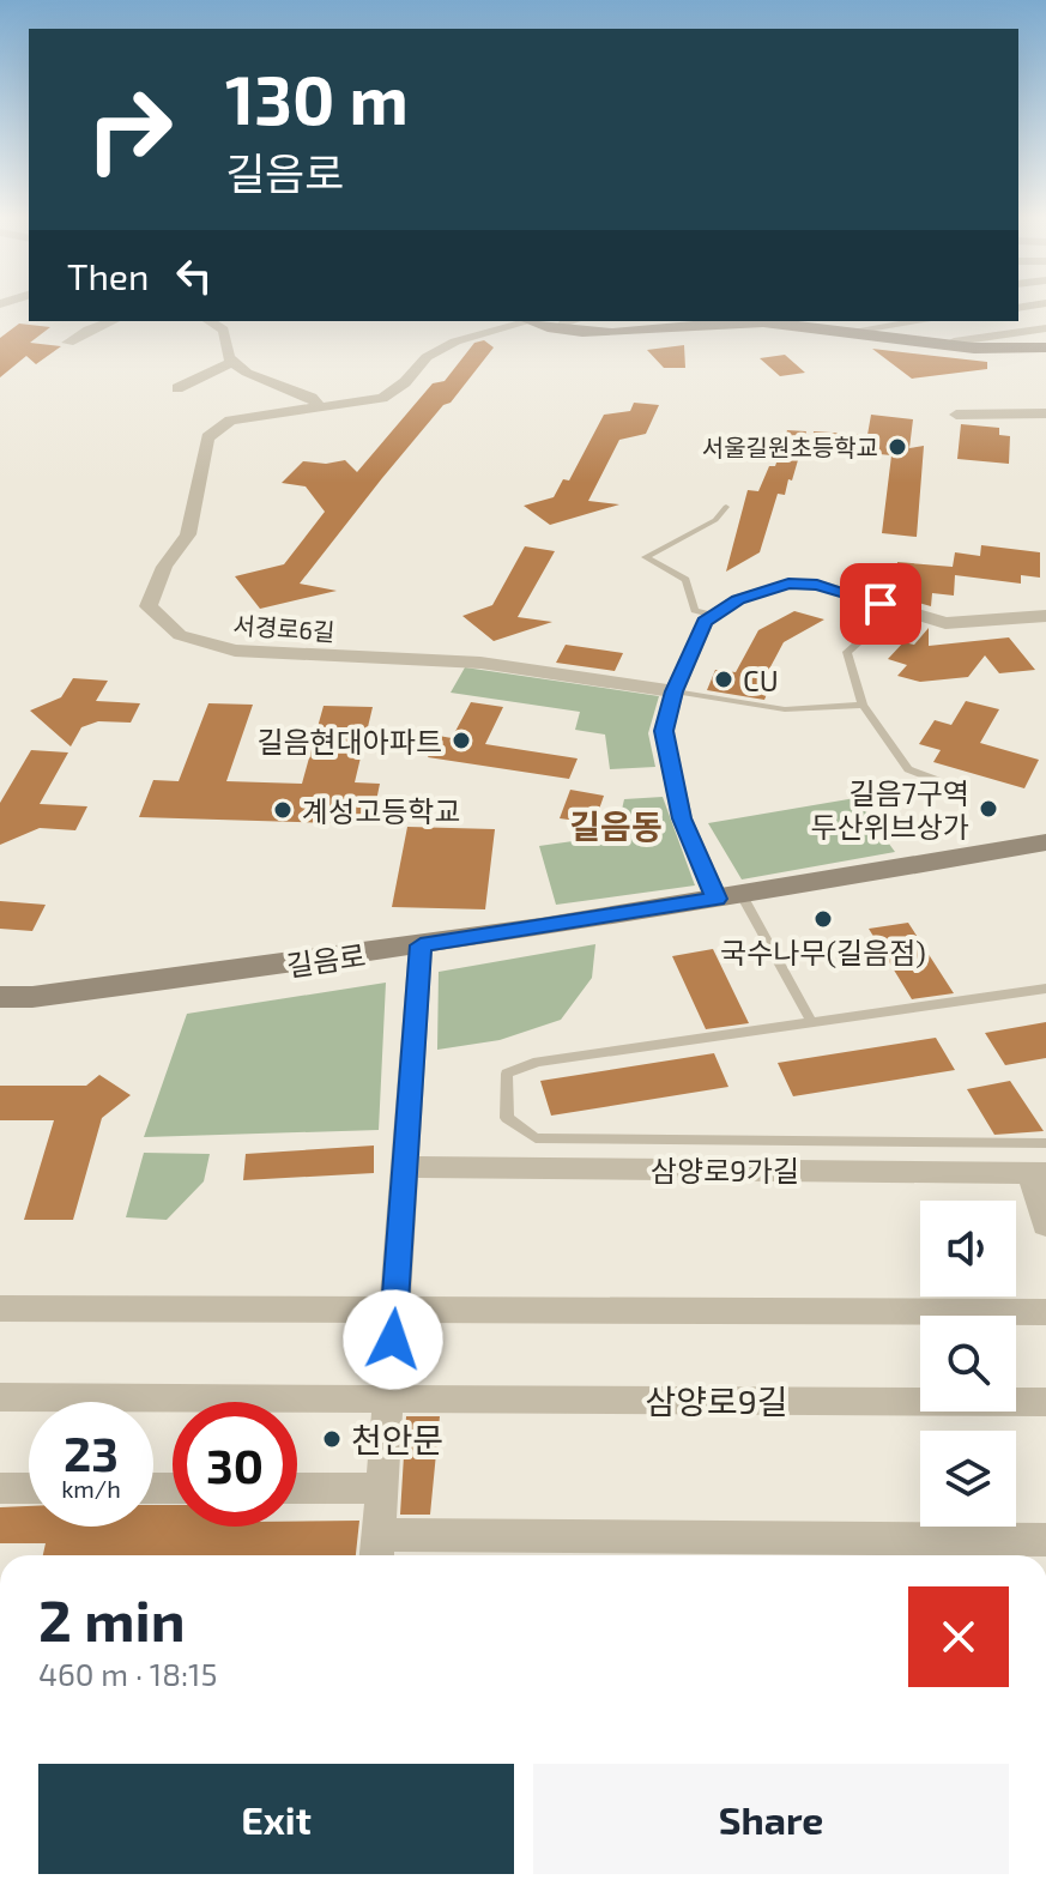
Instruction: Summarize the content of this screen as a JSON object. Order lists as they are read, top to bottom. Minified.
{"streets":{"street":["서경로6길","길음로","삼양로9가길","삼양로9길"]},"districts":["길음동"],"places":["서울길원초등학교","CU","길음현대아파트","길음7구역 두산위브상가","계성고등학교","국수나무(길음점)","천안문"],"page":{"turn":["130 m","길음로"],"then":"Then","speed":"23 km/h","limit":"30","heading":["2 min","460 m · 18:15"],"buttons":["Exit","Share"]}}
